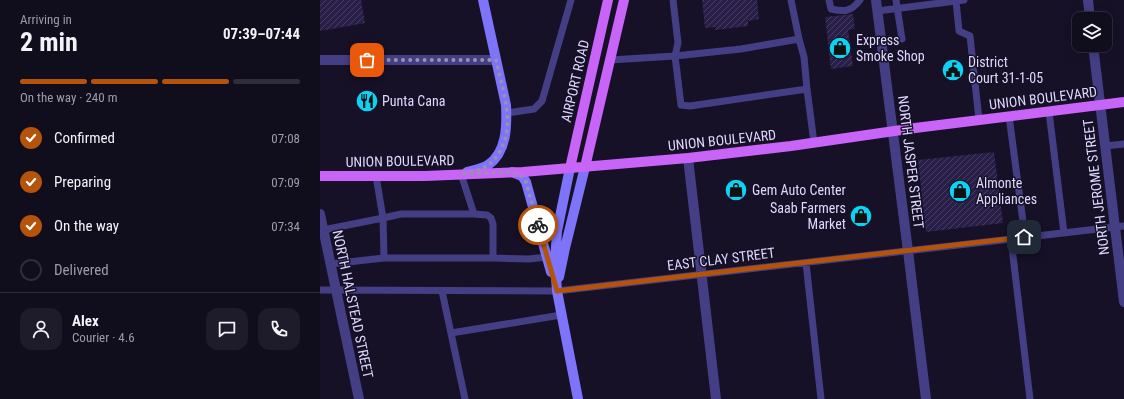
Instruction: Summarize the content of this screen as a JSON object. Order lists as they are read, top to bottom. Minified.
{"streets":{"main road":["AIRPORT ROAD","UNION BOULEVARD"],"street":["NORTH JASPER STREET","NORTH JEROME STREET","NORTH HALSTEAD STREET"],"lane":["EAST CLAY STREET"]},"crossings":[["AIRPORT ROAD","UNION BOULEVARD"],["UNION BOULEVARD","NORTH JASPER STREET"],["UNION BOULEVARD","NORTH JEROME STREET"],["NORTH JASPER STREET","EAST CLAY STREET"],["NORTH JEROME STREET","EAST CLAY STREET"],["EAST CLAY STREET","NORTH HALSTEAD STREET"]],"places":{"shop":["Express Smoke Shop","Gem Auto Center","Almonte Appliances","Saab Farmers Market"],"public building":["District Court 31-1-05"],"restaurant":["Punta Cana"]},"page":{"heading":["2 min","Arriving in","07:39–07:44"],"panel":["Alex","Courier · 4.6"],"bar":"On the way · 240 m","list":[["Confirmed","07:08"],["Preparing","07:09"],["On the way","07:34"],"Delivered"]}}
